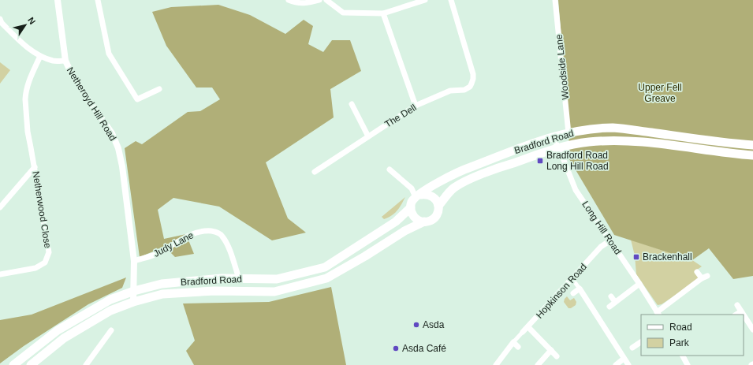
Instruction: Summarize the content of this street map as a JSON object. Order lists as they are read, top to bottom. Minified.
{"streets":{"main road":["Bradford Road"],"street":["Woodside Lane","Netheroyd Hill Road","The Dell","Netherwood Close","Long Hill Road","Judy Lane","Hopkinson Road"]},"crossings":[["Woodside Lane","Bradford Road"],["Netheroyd Hill Road","Bradford Road"],["Netheroyd Hill Road","Netherwood Close"],["Netheroyd Hill Road","Judy Lane"],["Bradford Road","Long Hill Road"],["Bradford Road","Judy Lane"],["Long Hill Road","Hopkinson Road"]],"parks":["Upper Fell Greave"],"places":{"transit":["Bradford Road Long Hill Road","Brackenhall"],"other":["Asda","Asda Café"]},"legend":["Road","Park"],"north":"top right"}
